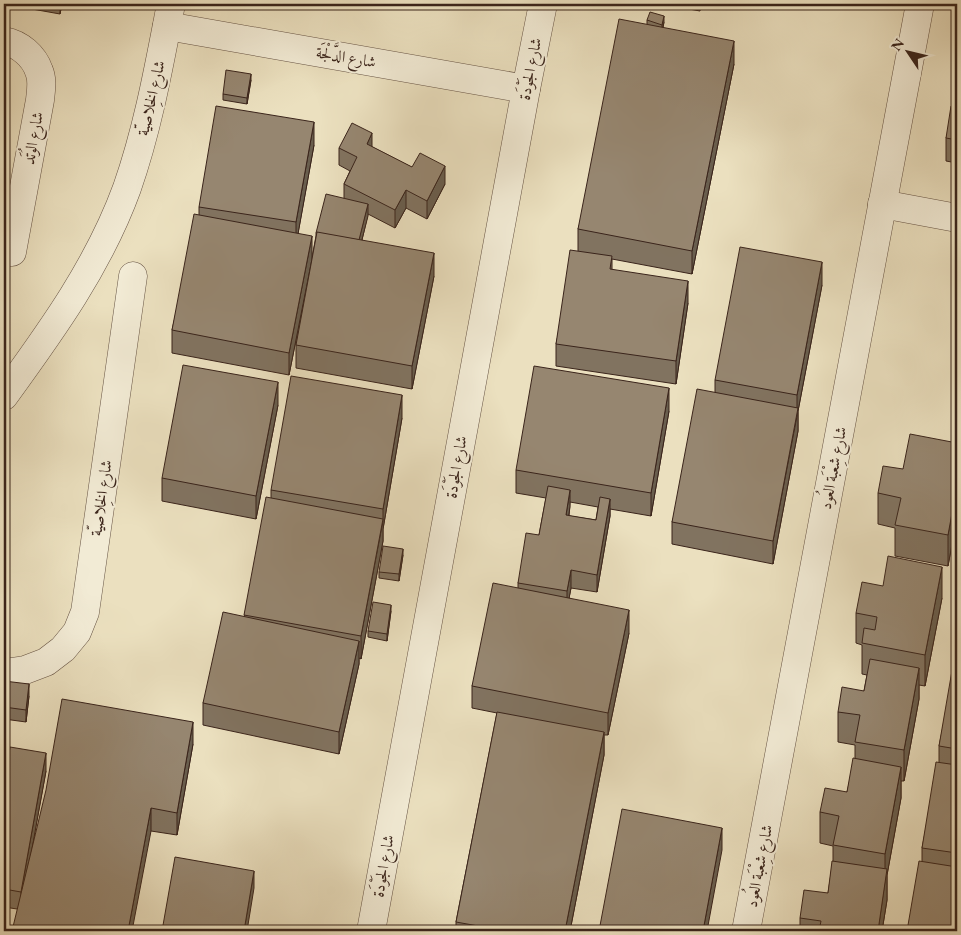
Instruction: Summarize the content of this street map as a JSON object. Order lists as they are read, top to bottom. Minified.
{"streets":{"street":["شارع الدَّلْجَة","شارع الجَوْدَة","شارع الخِلاصيّة","شارع الوُتَد","شارع شِعْبَة العُود"]},"crossings":[["شارع الدَّلْجَة","شارع الجَوْدَة"],["شارع الدَّلْجَة","شارع الخِلاصيّة"]],"north":"top left"}
